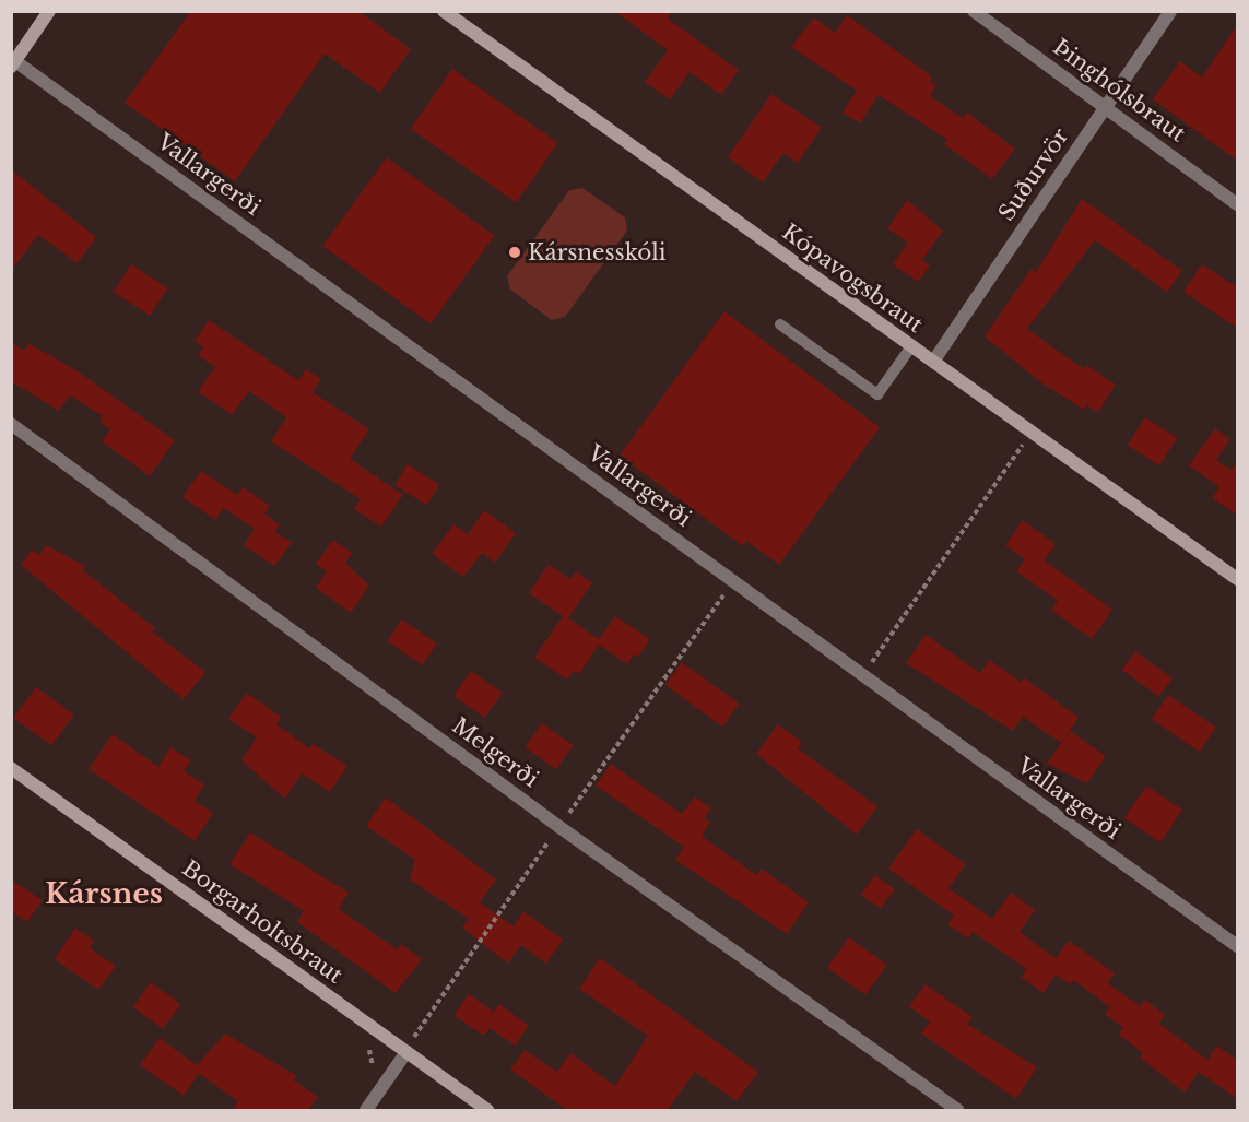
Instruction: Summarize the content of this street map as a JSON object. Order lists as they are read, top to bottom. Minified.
{"streets":{"street":["Þinghólsbraut","Vallargerði","Suðurvör","Kópavogsbraut","Melgerði","Borgarholtsbraut"]},"crossings":[["Þinghólsbraut","Suðurvör"],["Suðurvör","Kópavogsbraut"]],"districts":["Kársnes"],"places":["Kársnesskóli"]}
